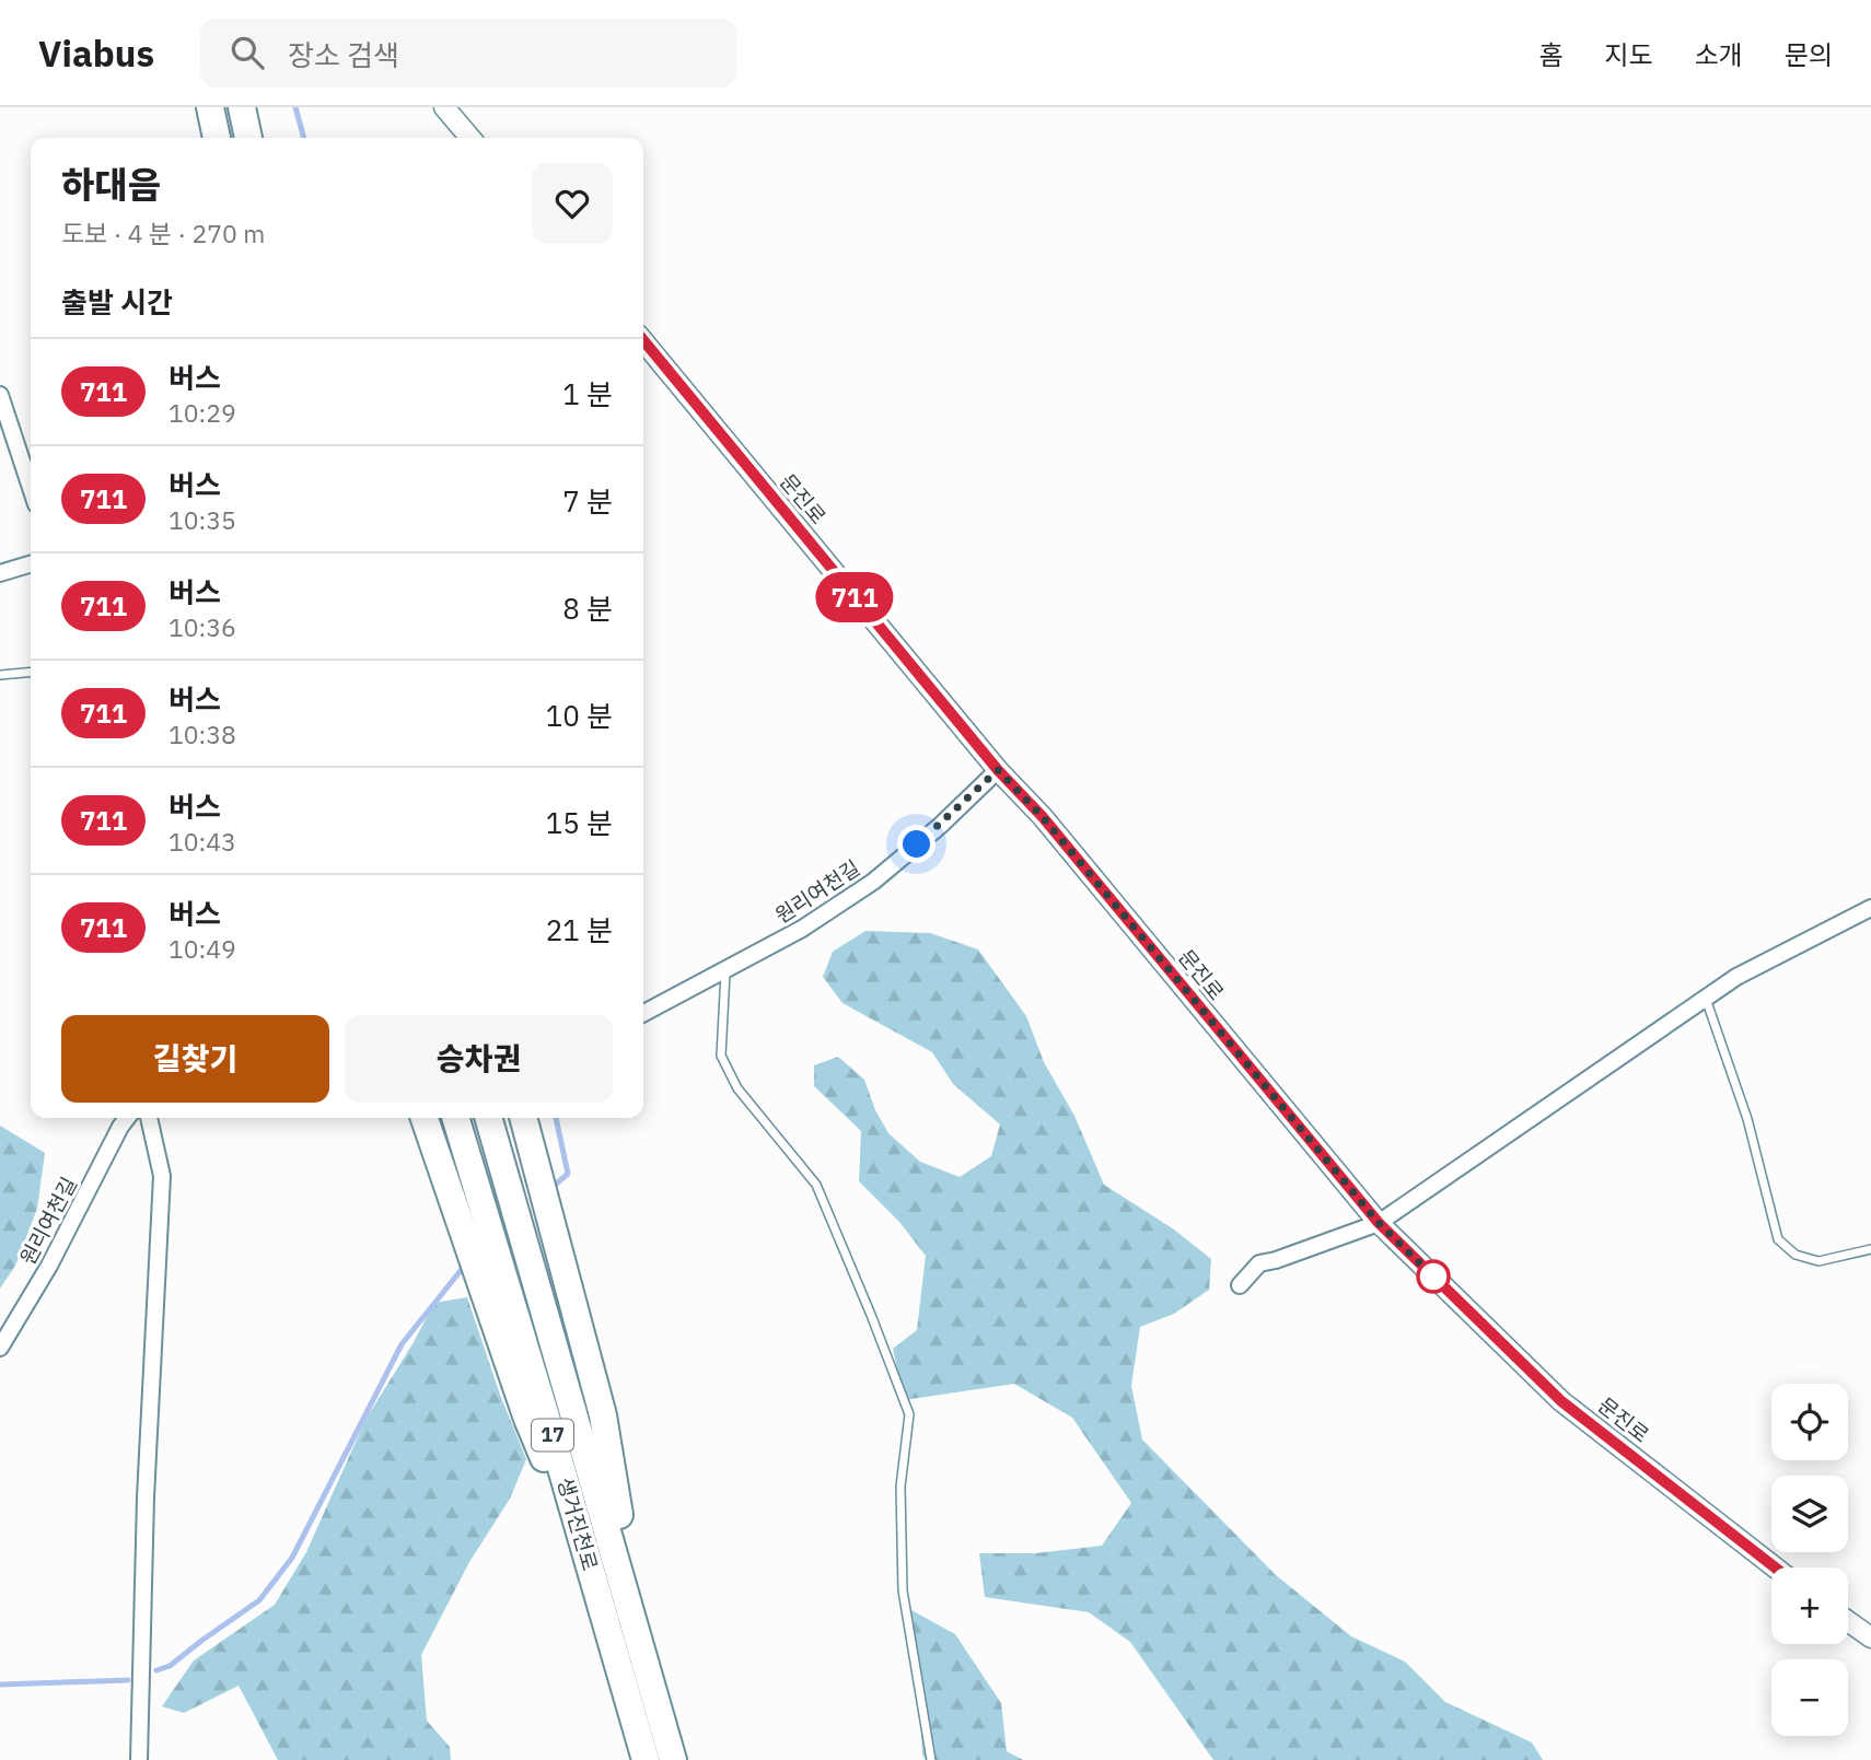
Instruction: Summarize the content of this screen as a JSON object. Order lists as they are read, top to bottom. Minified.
{"streets":{"highway":["17","생거진천로"],"street":["문진로","원리여천길"]},"crossings":[["문진로","원리여천길"]],"lines":["bus line 711"],"page":{"header":"Viabus","search":"장소 검색","nav":["홈","지도","소개","문의"],"on_map":"711","heading":[["하대음","도보 · 4 분 · 270 m"],"출발 시간"],"list":[{"mark":"711","name":"버스","note":"10:29","value":"1 분"},{"mark":"711","name":"버스","note":"10:35","value":"7 분"},{"mark":"711","name":"버스","note":"10:36","value":"8 분"},{"mark":"711","name":"버스","note":"10:38","value":"10 분"},{"mark":"711","name":"버스","note":"10:43","value":"15 분"},{"mark":"711","name":"버스","note":"10:49","value":"21 분"}],"buttons":["길찾기","승차권"],"map_buttons":["+","−"]}}
